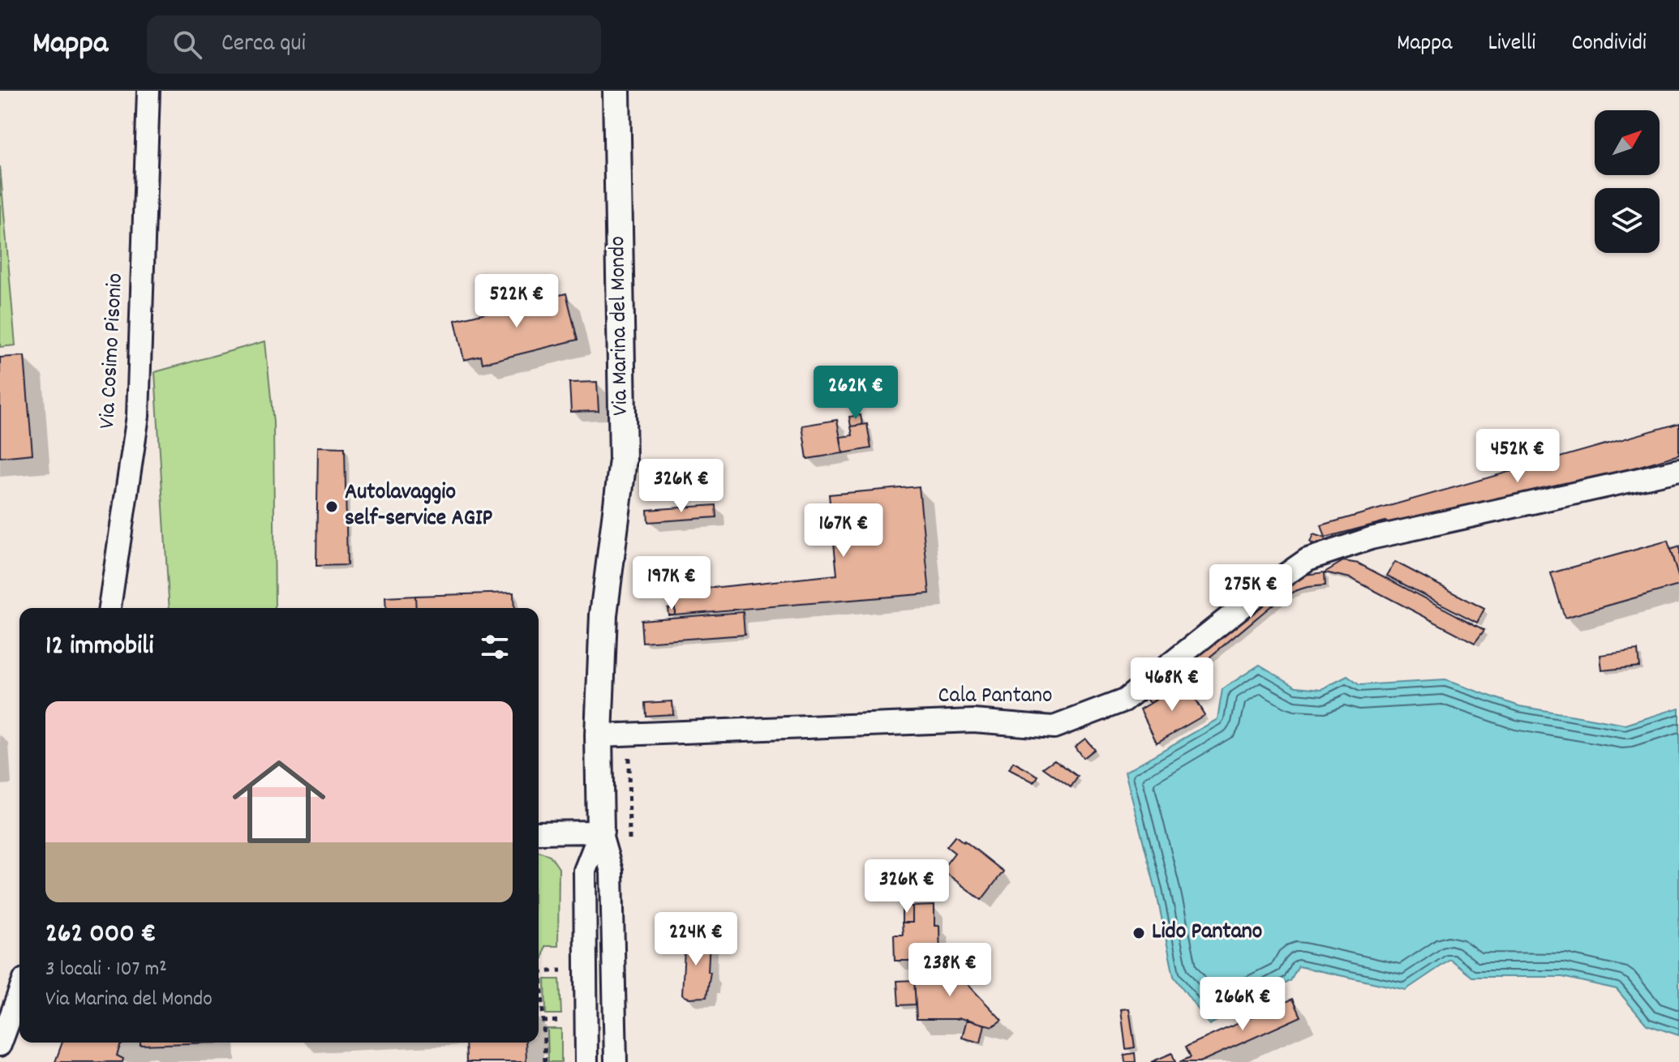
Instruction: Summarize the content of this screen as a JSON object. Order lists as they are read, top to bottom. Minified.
{"streets":{"street":["Via Marina del Mondo","Via Cosimo Pisonio","Cala Pantano"]},"crossings":[["Via Marina del Mondo","Cala Pantano"]],"places":["Autolavaggio self-service AGIP","Lido Pantano"],"north":"top right","page":{"header":"Mappa","search":"Cerca qui","nav":["Mappa","Livelli","Condividi"],"price":["522K €","262K €","452K €","326K €","167K €","197K €","275K €","468K €","326K €","224K €","238K €","266K €"],"heading":"12 immobili","list":[{"name":"262 000 €","note":"3 locali · 107 m² · Via Marina del Mondo"}]}}
